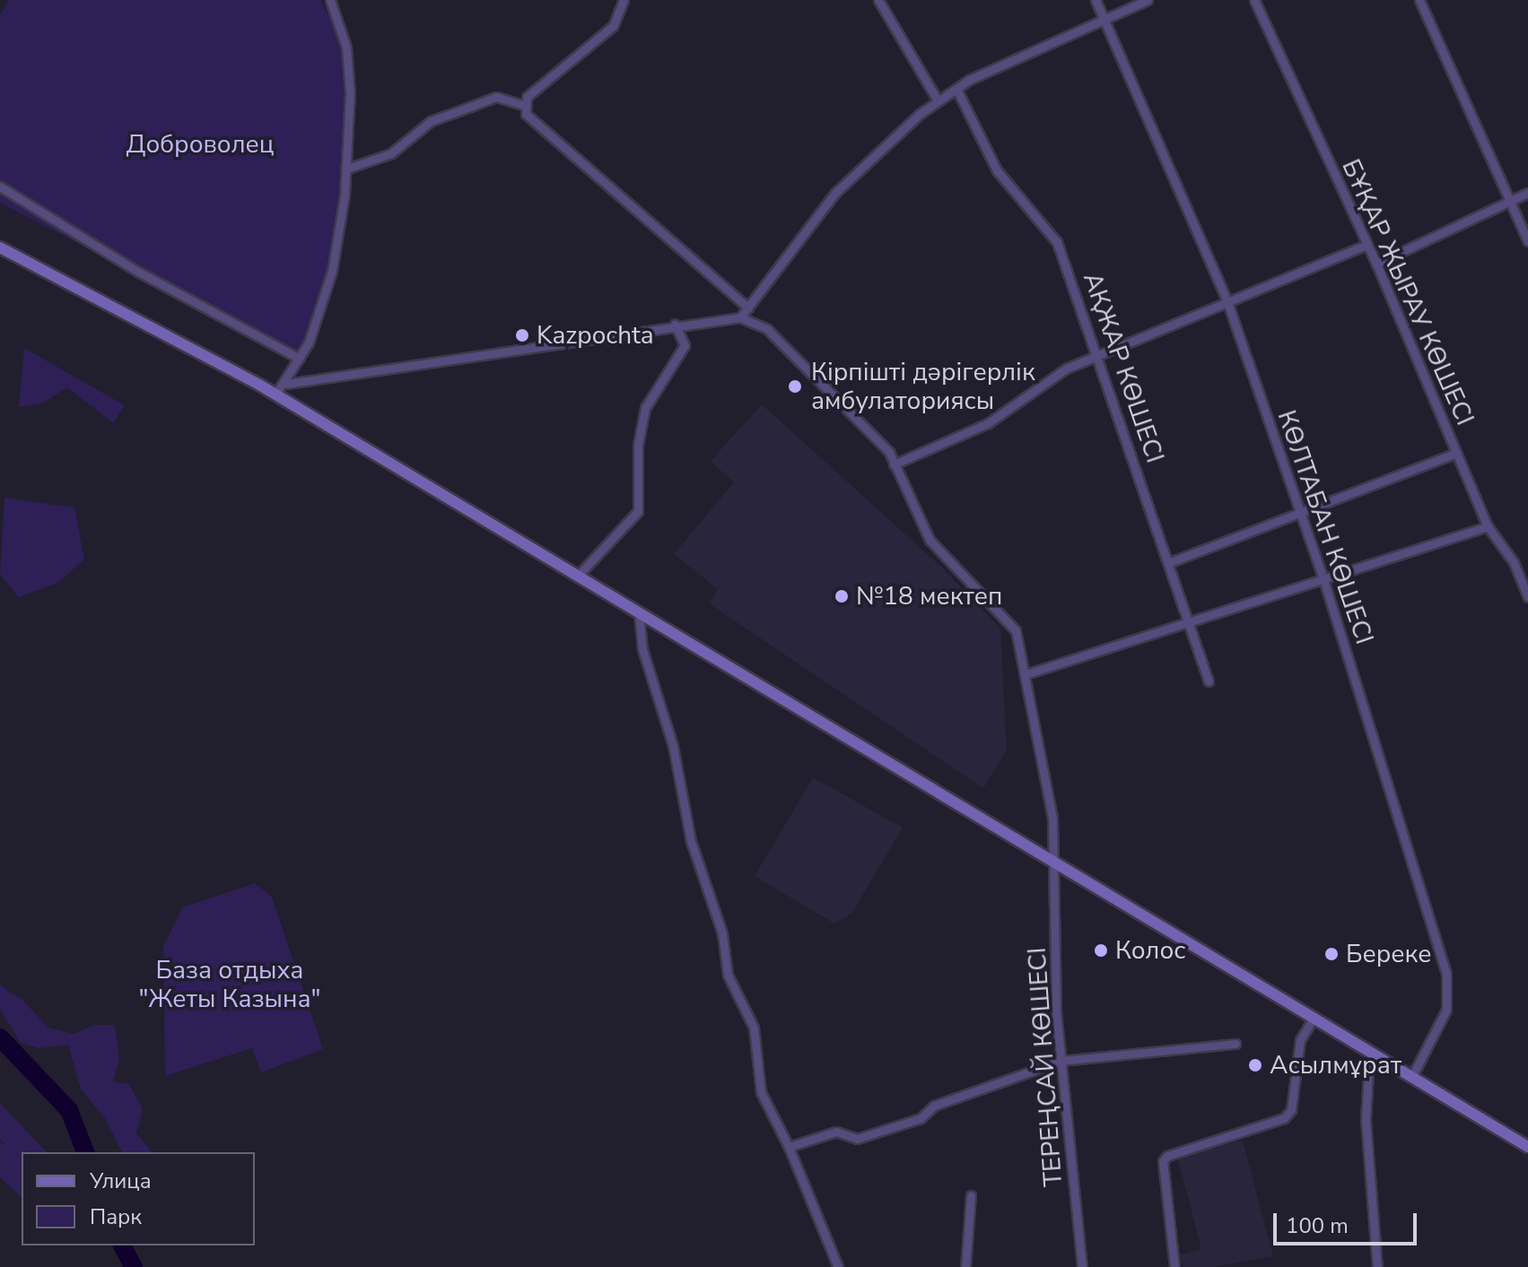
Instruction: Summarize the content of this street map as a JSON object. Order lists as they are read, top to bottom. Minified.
{"streets":{"street":["БҰҚАР ЖЫРАУ КӨШЕСІ","АҚЖАР КӨШЕСІ","КӨЛТАБАН КӨШЕСІ","ТЕРЕҢСАЙ КӨШЕСІ"]},"parks":["Доброволец","База отдыха \"Жеты Казына\""],"places":["Kazpochta","Кірпішті дәрігерлік амбулаториясы","№18 мектеп","Колос","Береке","Асылмұрат"],"legend":["Улица","Парк"],"scale_bar":"100 m"}
